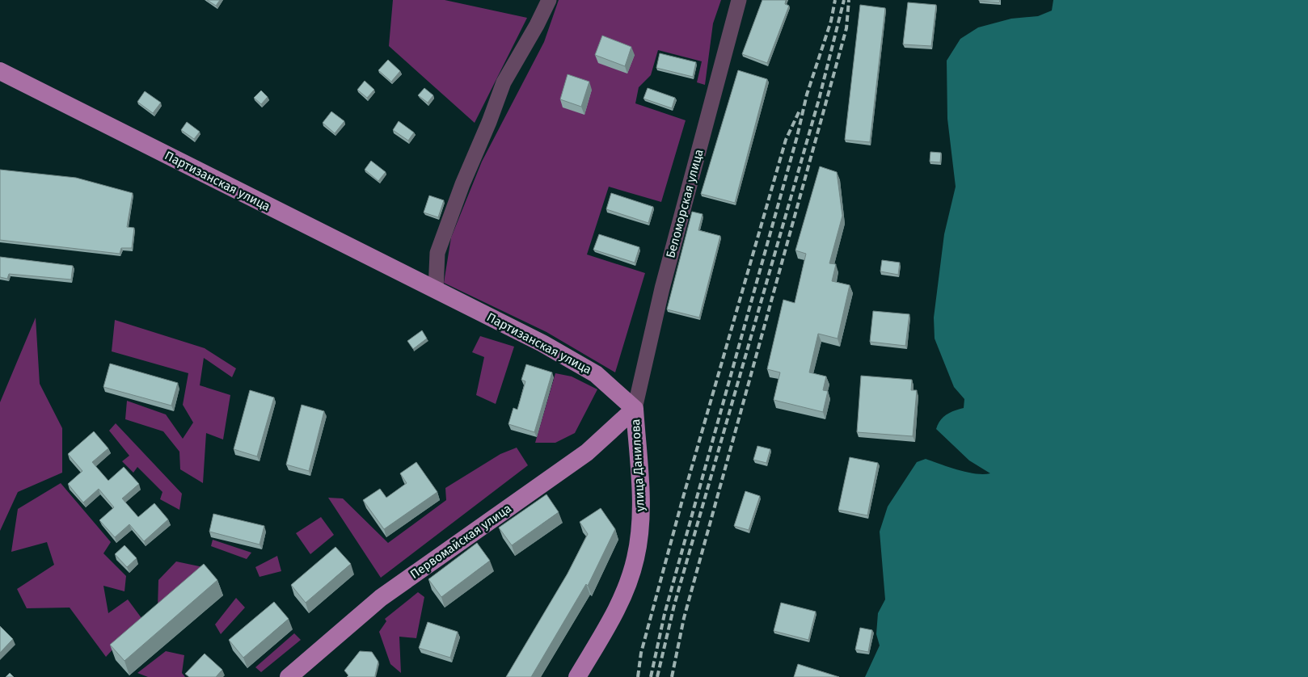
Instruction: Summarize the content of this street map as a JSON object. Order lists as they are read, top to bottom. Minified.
{"streets":{"main road":["Партизанская улица","улица Данилова","Первомайская улица"],"street":["Беломорская улица"]},"crossings":[["Партизанская улица","Беломорская улица"],["Партизанская улица","улица Данилова"],["Партизанская улица","Первомайская улица"],["Беломорская улица","улица Данилова"],["Беломорская улица","Первомайская улица"],["улица Данилова","Первомайская улица"]]}
